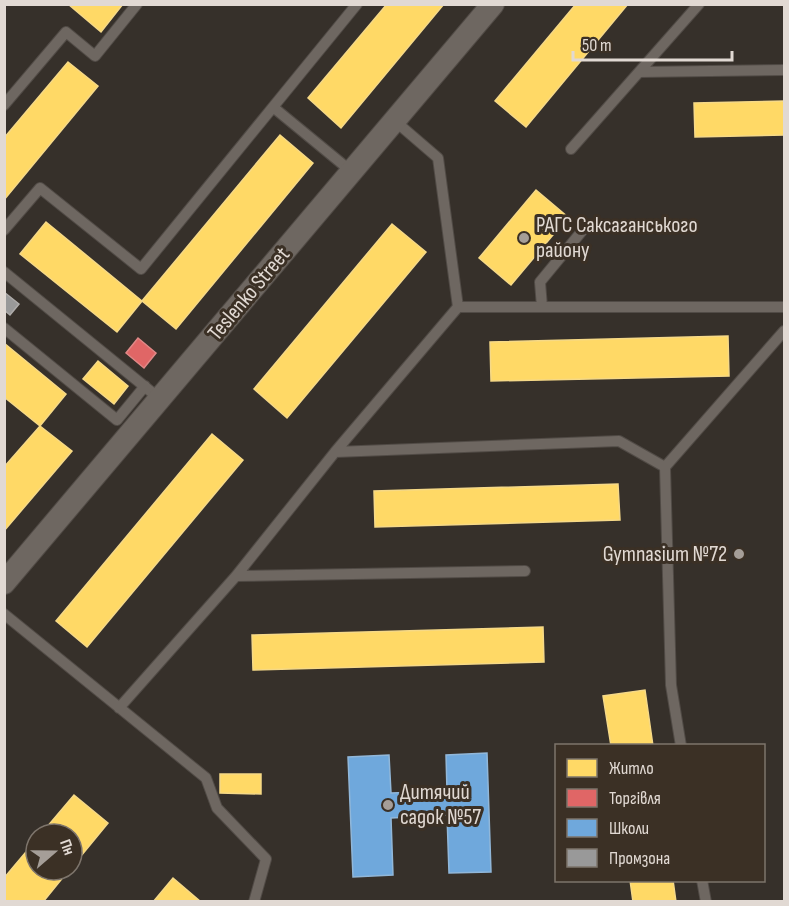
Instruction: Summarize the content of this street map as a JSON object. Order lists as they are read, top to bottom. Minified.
{"streets":{"street":["Teslenko Street"]},"places":["РАГС Саксаганського району","Gymnasium №72","Дитячий садок №57"],"legend":["Житло","Торгівля","Школи","Промзона"],"scale_bar":"50 m","north":"right"}
